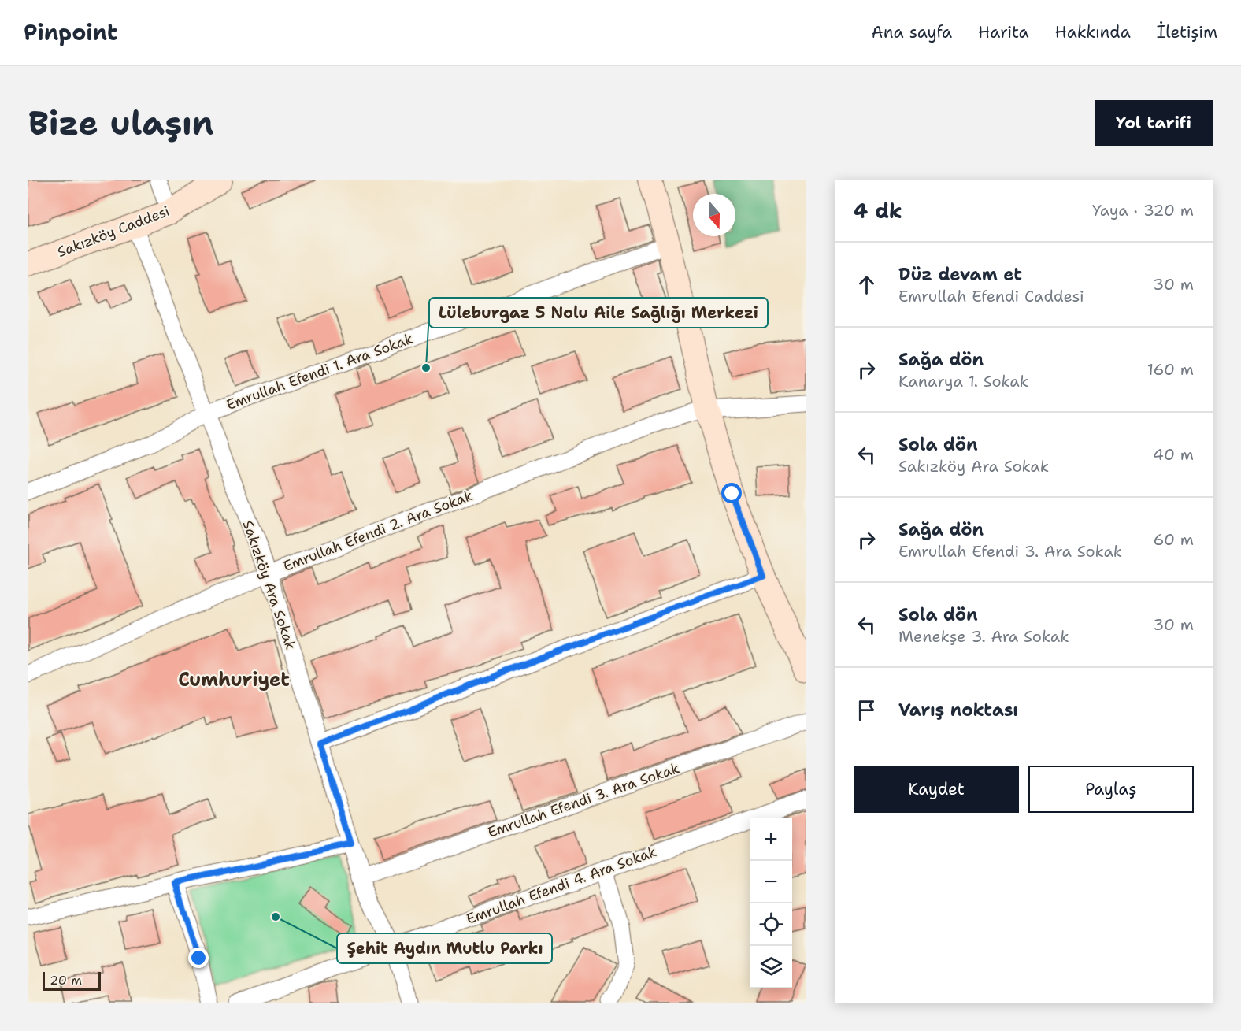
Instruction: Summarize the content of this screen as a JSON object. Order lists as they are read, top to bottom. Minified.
{"streets":{"main road":["Sakızköy Caddesi"],"street":["Emrullah Efendi 1. Ara Sokak","Emrullah Efendi 2. Ara Sokak","Sakızköy Ara Sokak","Emrullah Efendi 3. Ara Sokak","Emrullah Efendi 4. Ara Sokak"]},"crossings":[["Sakızköy Caddesi","Sakızköy Ara Sokak"],["Emrullah Efendi 1. Ara Sokak","Sakızköy Ara Sokak"],["Emrullah Efendi 2. Ara Sokak","Sakızköy Ara Sokak"],["Sakızköy Ara Sokak","Emrullah Efendi 3. Ara Sokak"],["Sakızköy Ara Sokak","Emrullah Efendi 4. Ara Sokak"]],"districts":["Cumhuriyet"],"places":["Lüleburgaz 5 Nolu Aile Sağlığı Merkezi","Şehit Aydın Mutlu Parkı"],"scale_bar":"20 m","north":"bottom","page":{"header":"Pinpoint","nav":["Ana sayfa","Harita","Hakkında","İletişim"],"buttons":["Yol tarifi",["Kaydet","Paylaş"]],"title":"Bize ulaşın","heading":["4 dk","Yaya · 320 m"],"list":[["Düz devam et","Emrullah Efendi Caddesi","30 m"],["Sağa dön","Kanarya 1. Sokak","160 m"],["Sola dön","Sakızköy Ara Sokak","40 m"],["Sağa dön","Emrullah Efendi 3. Ara Sokak","60 m"],["Sola dön","Menekşe 3. Ara Sokak","30 m"],"Varış noktası"],"map_buttons":["+","−"],"scale":"20 m"}}
